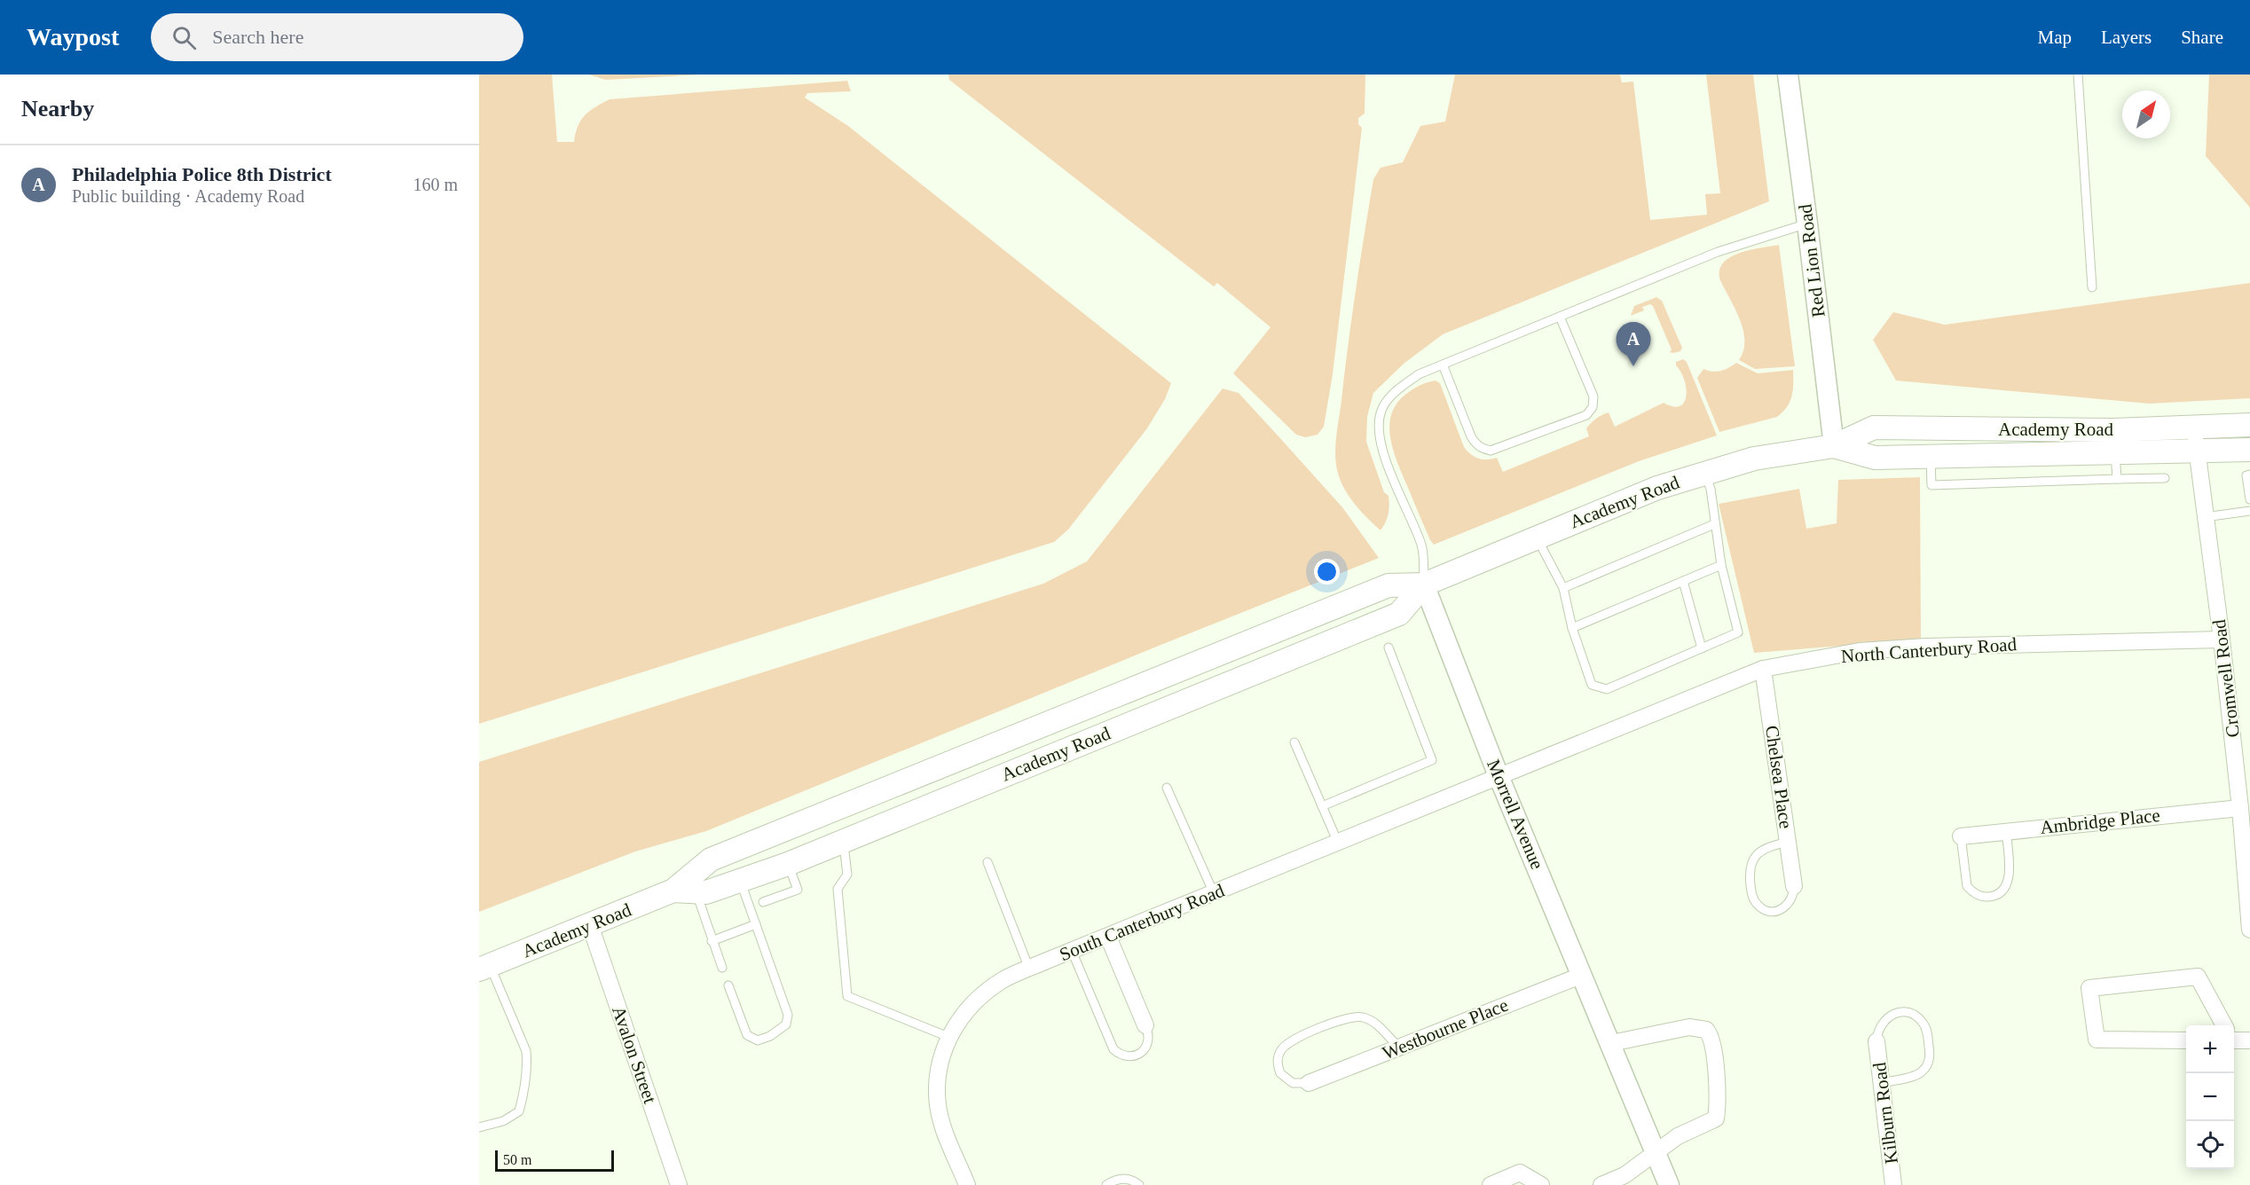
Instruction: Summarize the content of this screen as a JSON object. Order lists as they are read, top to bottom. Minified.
{"streets":{"main road":["Academy Road"],"street":["Red Lion Road","North Canterbury Road","Cromwell Road","Chelsea Place","Morrell Avenue","Ambridge Place","South Canterbury Road","Westbourne Place","Avalon Street","Kilburn Road"]},"crossings":[["Red Lion Road","Academy Road"],["Academy Road","Cromwell Road"],["Academy Road","Morrell Avenue"],["Academy Road","Avalon Street"],["North Canterbury Road","Cromwell Road"],["North Canterbury Road","Chelsea Place"],["North Canterbury Road","Morrell Avenue"],["North Canterbury Road","South Canterbury Road"],["Cromwell Road","Ambridge Place"],["Morrell Avenue","South Canterbury Road"],["Morrell Avenue","Westbourne Place"]],"scale_bar":"50 m","north":"top right","page":{"header":"Waypost","search":"Search here","nav":["Map","Layers","Share"],"heading":"Nearby","list":[{"mark":"A","name":"Philadelphia Police 8th District","note":"Public building · Academy Road","value":"160 m"}],"pins":"A","map_buttons":["+","−"],"scale":"50 m"}}
